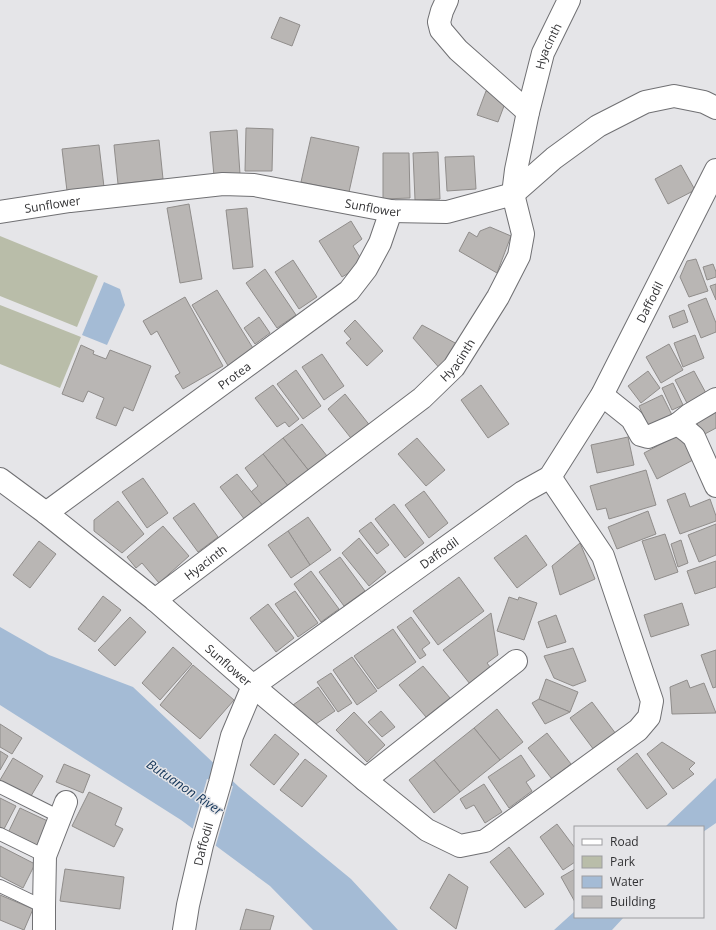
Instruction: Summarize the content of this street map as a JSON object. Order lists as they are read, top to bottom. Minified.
{"streets":{"street":["Hyacinth","Sunflower","Daffodil","Protea"]},"crossings":[["Hyacinth","Sunflower"],["Sunflower","Daffodil"],["Sunflower","Protea"]],"water":["Butuanon River"],"legend":["Road","Park","Water","Building"]}
